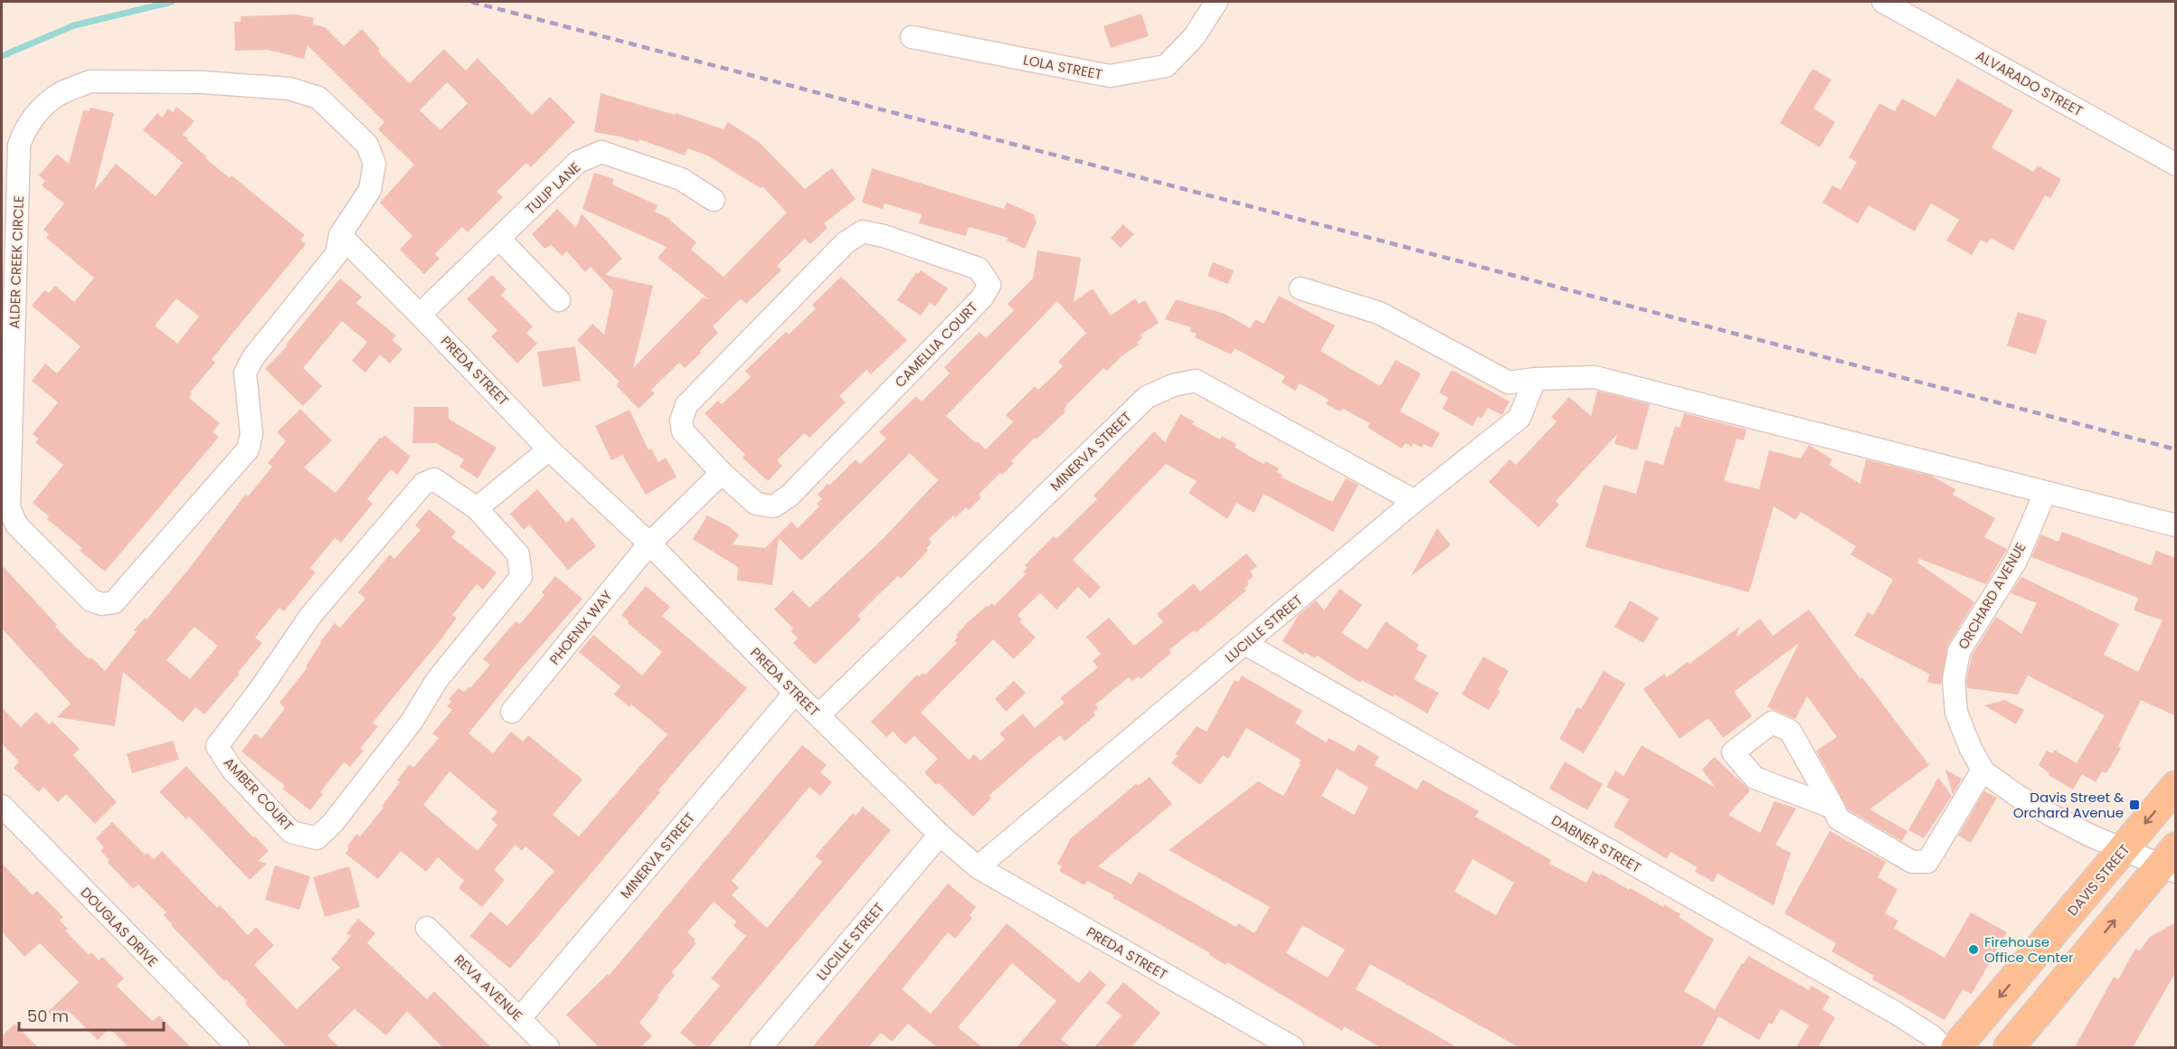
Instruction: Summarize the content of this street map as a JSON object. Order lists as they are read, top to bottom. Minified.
{"streets":{"main road":["DAVIS STREET"],"street":["LOLA STREET","ALVARADO STREET","TULIP LANE","ALDER CREEK CIRCLE","CAMELLIA COURT","PREDA STREET","MINERVA STREET","ORCHARD AVENUE","PHOENIX WAY","LUCILLE STREET","AMBER COURT","DABNER STREET","DOUGLAS DRIVE","REVA AVENUE"]},"crossings":[["TULIP LANE","PREDA STREET"],["ALDER CREEK CIRCLE","PREDA STREET"],["PREDA STREET","MINERVA STREET"],["PREDA STREET","PHOENIX WAY"],["PREDA STREET","LUCILLE STREET"],["MINERVA STREET","LUCILLE STREET"],["MINERVA STREET","REVA AVENUE"],["ORCHARD AVENUE","DAVIS STREET"],["LUCILLE STREET","DABNER STREET"]],"places":{"transit":["Davis Street & Orchard Avenue"],"other":["Firehouse Office Center"]},"scale_bar":"50 m"}
